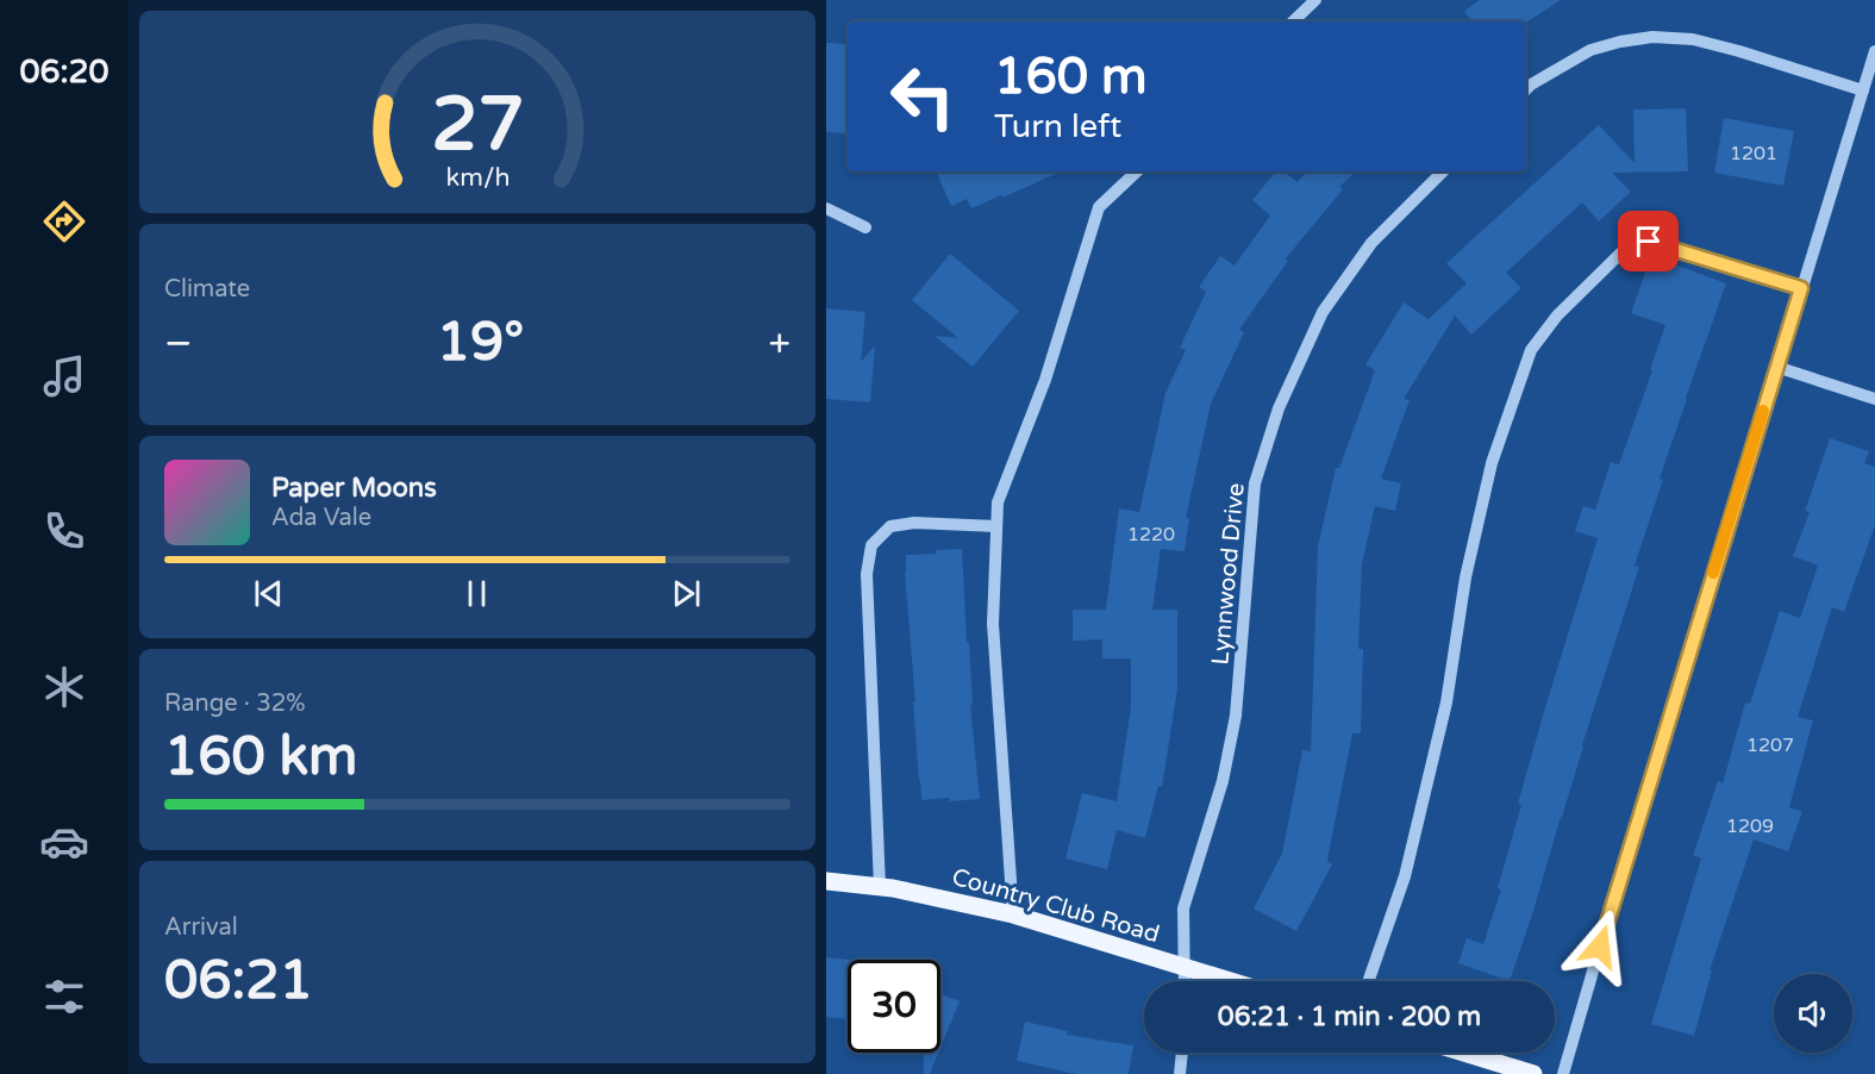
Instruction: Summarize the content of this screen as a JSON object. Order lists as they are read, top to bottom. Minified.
{"streets":{"main road":["Country Club Road"],"street":["Lynnwood Drive"]},"crossings":[["Lynnwood Drive","Country Club Road"]],"house_numbers":["1201","1220","1207","1209"],"page":{"tabs":"06:20","turn":["160 m","Turn left"],"tile":["Climate",["Range · 32%","160 km"],["Arrival","06:21"]],"heat":["−","19°","+"],"song":["Paper Moons","Ada Vale"],"limit":"30","trip":"06:21 · 1 min · 200 m","gauge":["27","km/h"]}}
